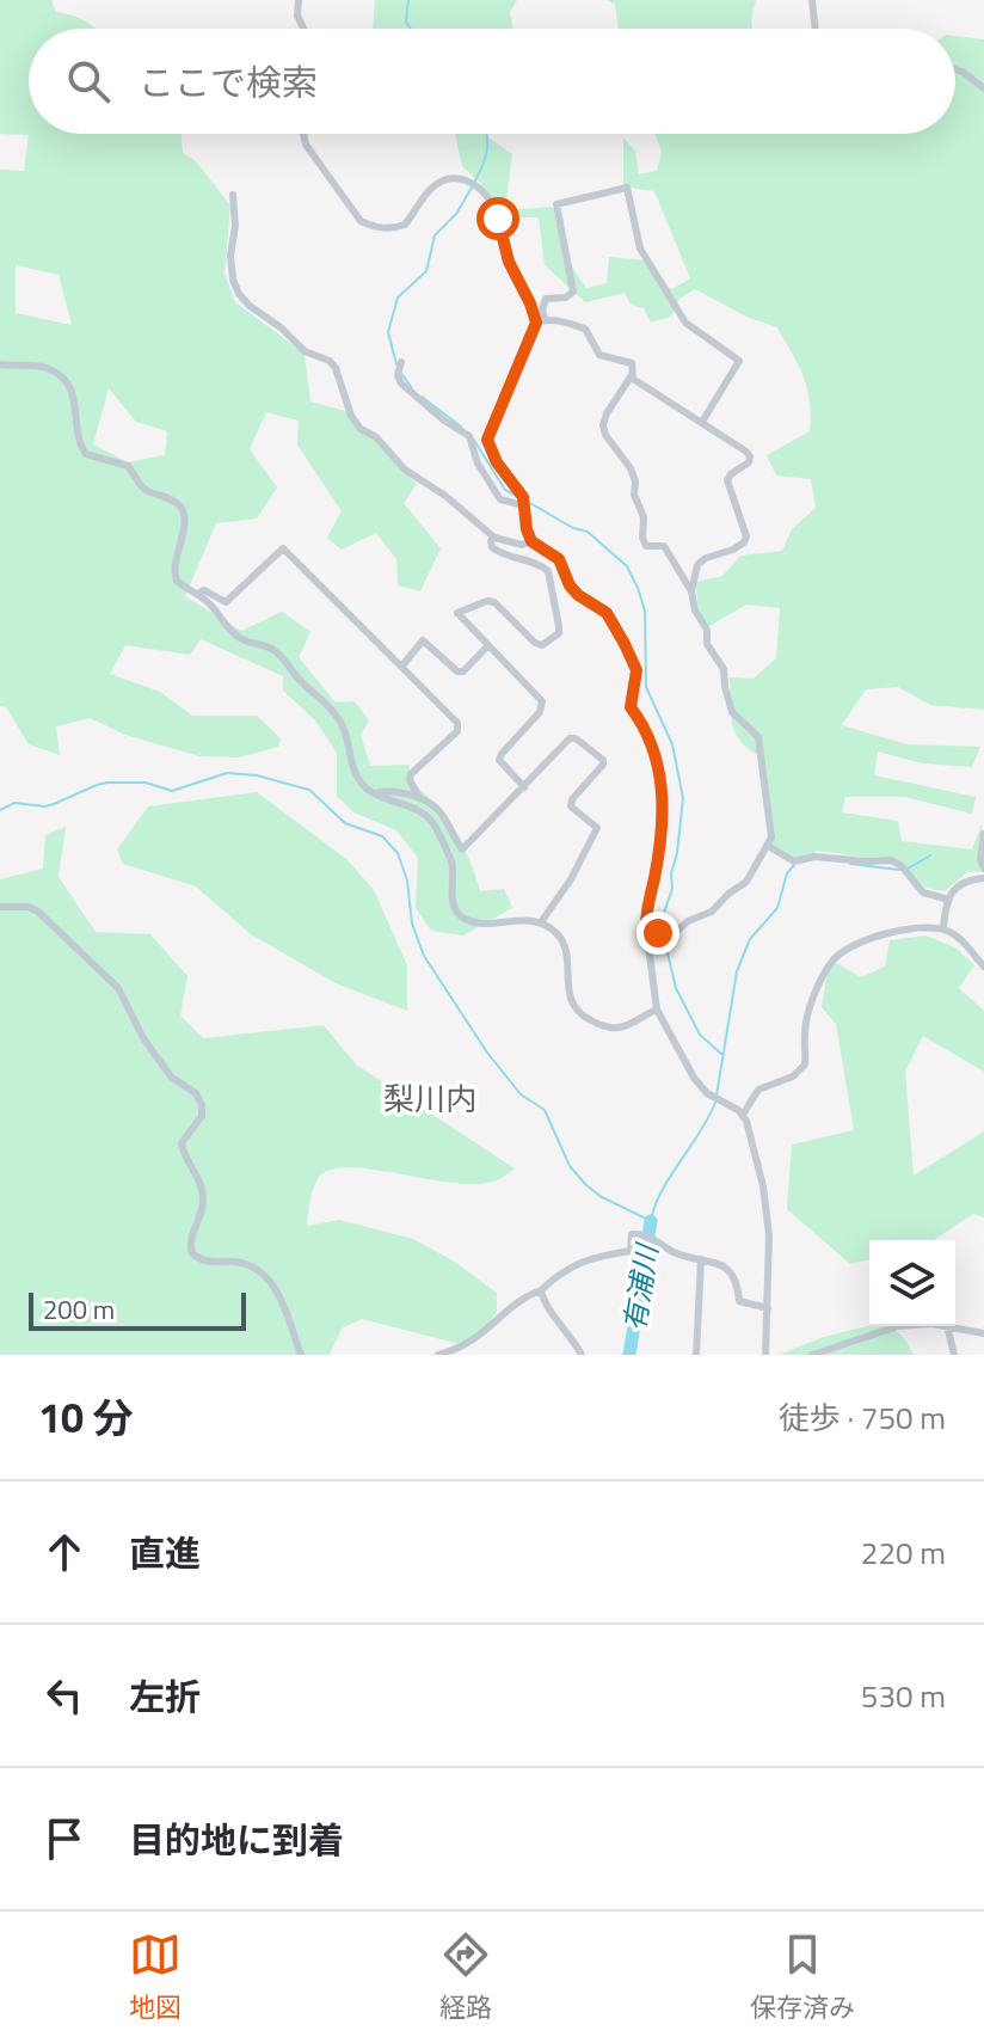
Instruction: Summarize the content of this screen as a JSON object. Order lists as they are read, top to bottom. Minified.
{"districts":["梨川内"],"water":["有浦川"],"scale_bar":"200 m","page":{"search":"ここで検索","scale":"200 m","heading":["10 分","徒歩 · 750 m"],"list":[["直進","220 m"],["左折","530 m"],"目的地に到着"],"nav":["地図","経路","保存済み"]}}
